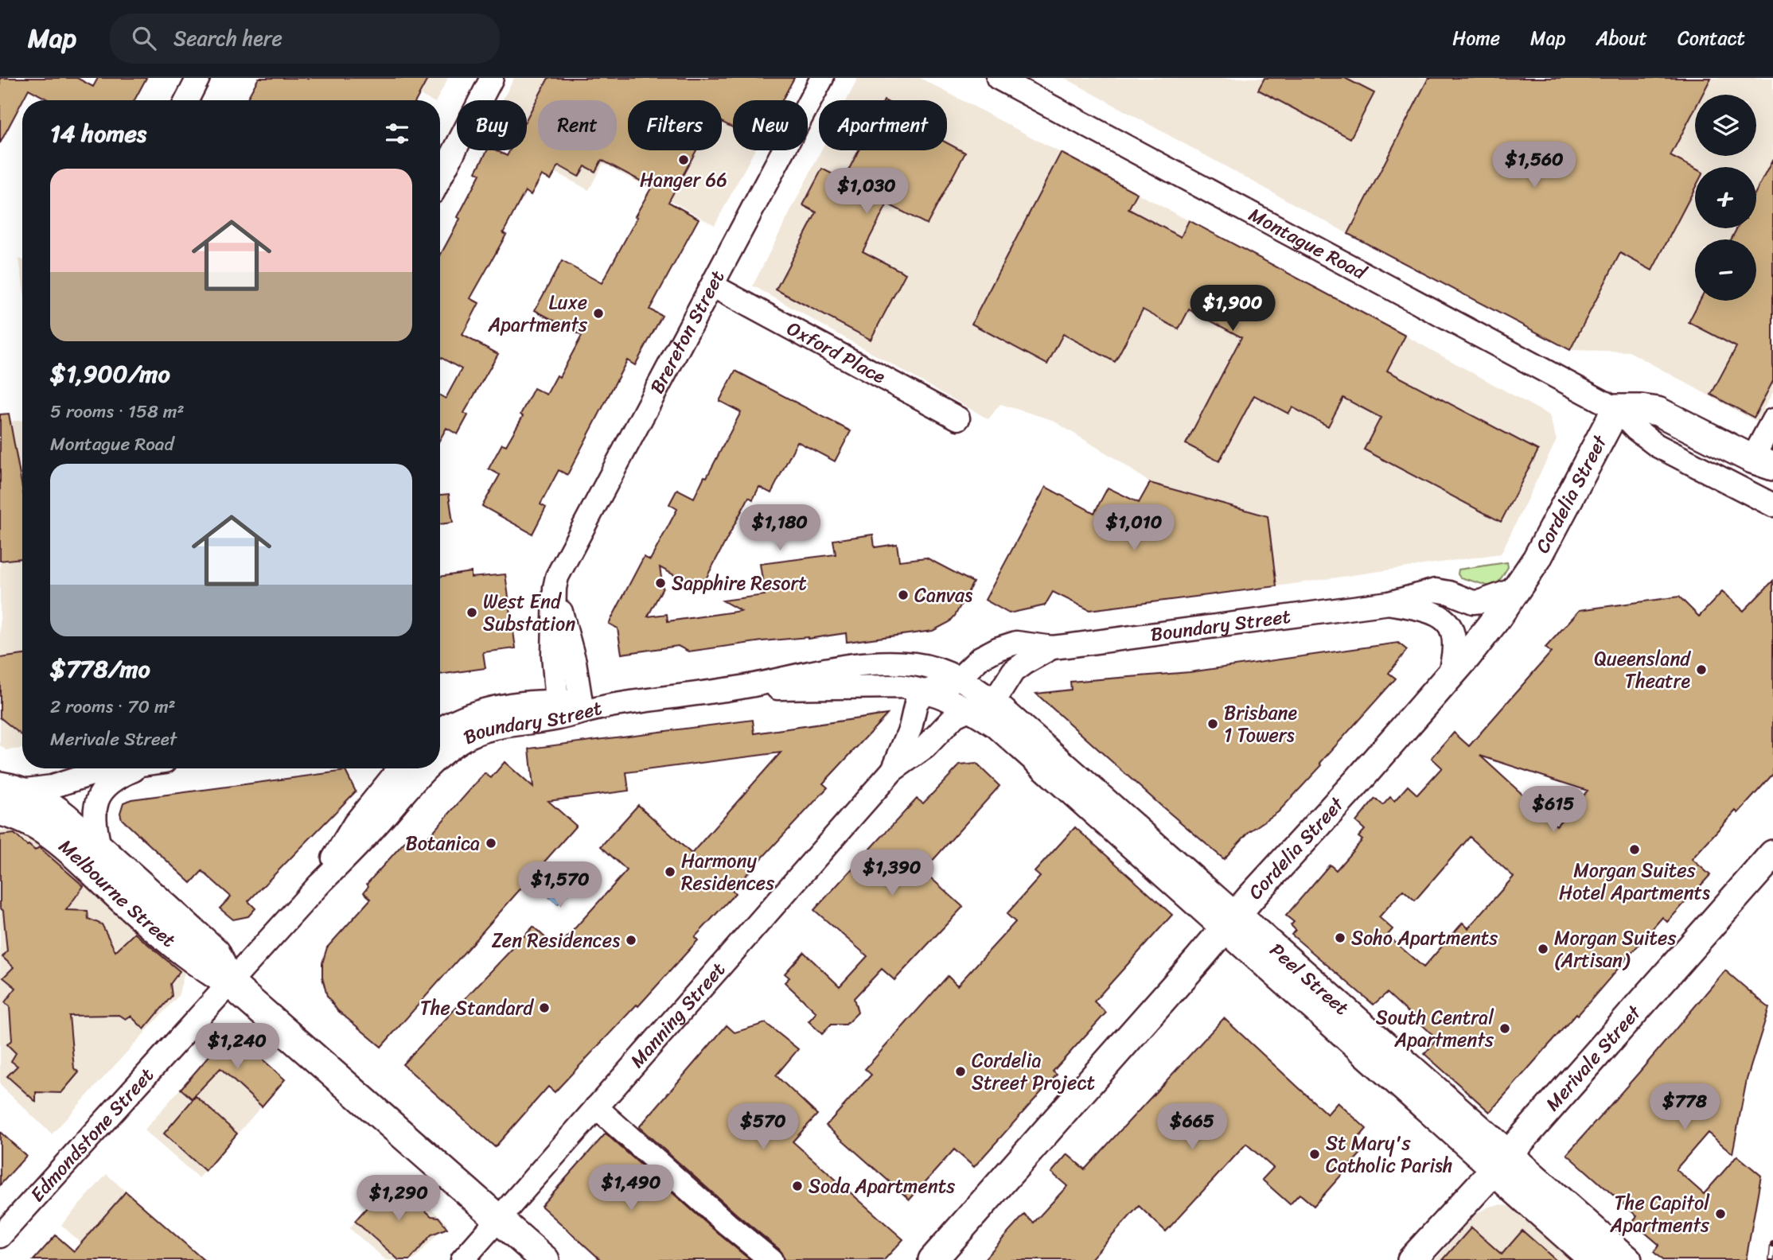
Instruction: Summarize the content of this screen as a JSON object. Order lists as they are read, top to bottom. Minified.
{"streets":{"main road":["Montague Road","Cordelia Street","Melbourne Street","Peel Street","Merivale Street"],"street":["Brereton Street","Oxford Place","Boundary Street","Manning Street","Edmondstone Street"]},"crossings":[["Montague Road","Cordelia Street"],["Brereton Street","Oxford Place"],["Brereton Street","Boundary Street"],["Cordelia Street","Boundary Street"],["Cordelia Street","Peel Street"],["Boundary Street","Peel Street"],["Boundary Street","Manning Street"],["Melbourne Street","Manning Street"],["Melbourne Street","Edmondstone Street"],["Peel Street","Manning Street"],["Peel Street","Merivale Street"]],"places":["Hanger 66","Luxe Apartments","Sapphire Resort","Canvas","West End Substation","Queensland Theatre","Brisbane 1 Towers","Botanica","Morgan Suites Hotel Apartments","Harmony Residences","Soho Apartments","Zen Residences","Morgan Suites (Artisan)","The Standard","South Central Apartments","Cordelia Street Project","St Mary's Catholic Parish","Soda Apartments","The Capitol Apartments"],"page":{"header":"Map","search":"Search here","nav":["Home","Map","About","Contact"],"map_buttons":["+","−"],"chip":["Buy","Rent","Filters","New","Apartment"],"heading":"14 homes","price":["$1,560","$1,030","$1,900","$1,180","$1,010","$615","$1,390","$1,570","$1,240","$778","$570","$665","$1,490","$1,290"],"list":[{"name":"$1,900/mo","note":"5 rooms · 158 m² · Montague Road"},{"name":"$778/mo","note":"2 rooms · 70 m² · Merivale Street"}]}}
